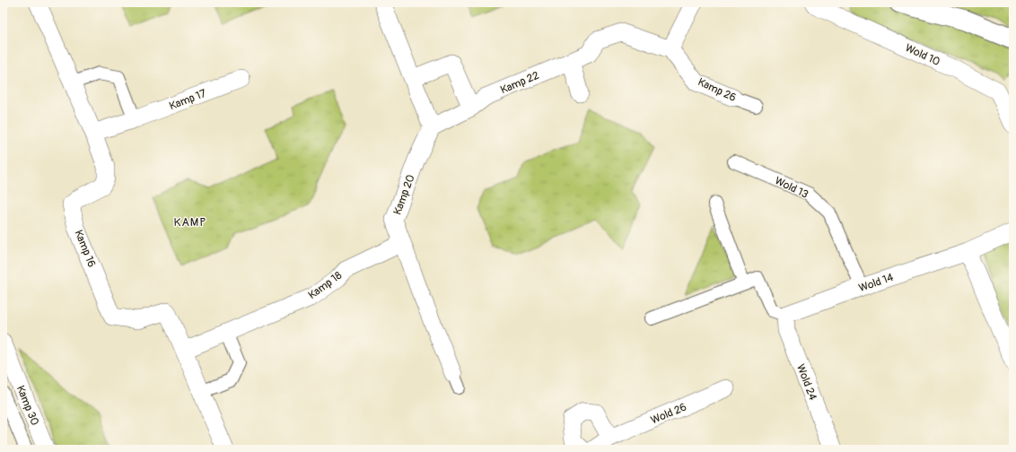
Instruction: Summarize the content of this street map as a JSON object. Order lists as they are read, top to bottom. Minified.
{"streets":{"street":["Wold 10","Kamp 22","Kamp 26","Kamp 17","Wold 13","Kamp 20","Kamp 16","Wold 14","Kamp 18","Wold 24","Kamp 30","Wold 26"]},"crossings":[["Kamp 22","Kamp 26"],["Kamp 22","Kamp 20"],["Kamp 17","Kamp 16"],["Wold 13","Wold 14"],["Kamp 20","Kamp 18"],["Kamp 16","Kamp 18"],["Wold 14","Wold 24"]],"districts":["KAMP"]}
